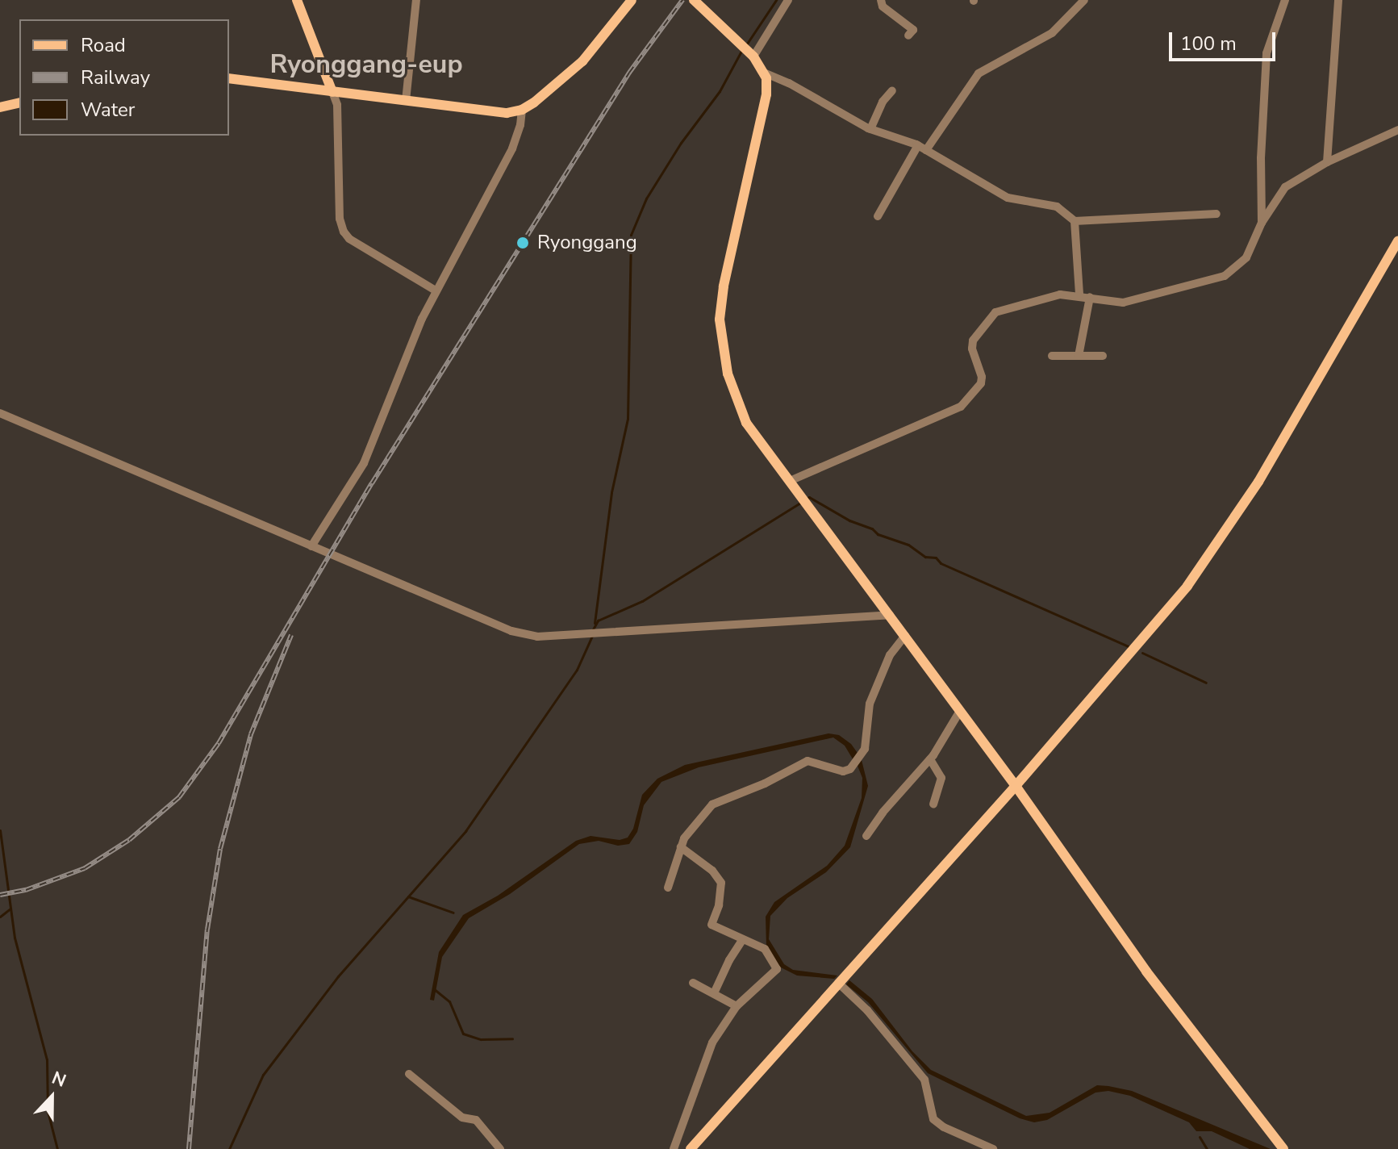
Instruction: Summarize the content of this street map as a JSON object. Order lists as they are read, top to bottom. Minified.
{"districts":["Ryonggang-eup"],"places":["Ryonggang"],"legend":["Road","Railway","Water"],"scale_bar":"100 m","north":"top"}
